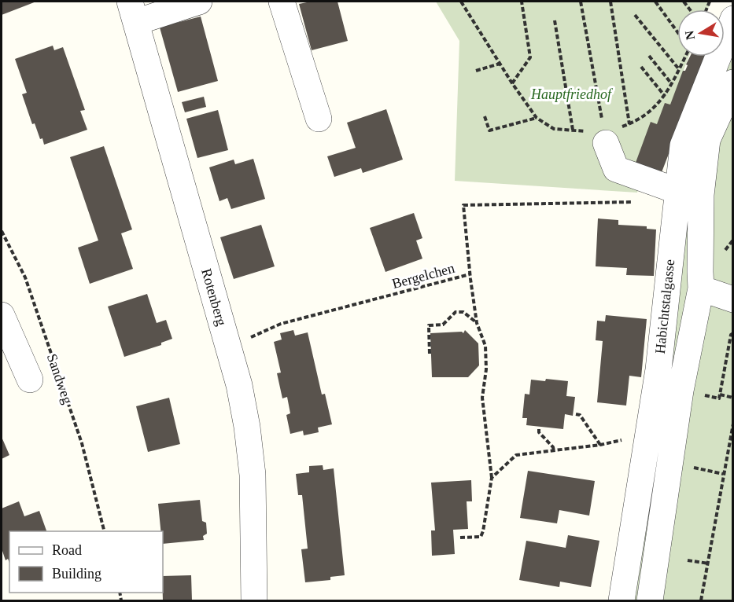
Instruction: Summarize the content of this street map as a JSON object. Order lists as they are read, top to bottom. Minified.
{"streets":{"street":["Rotenberg","Habichtstalgasse","Sandweg"],"path":["Bergelchen"]},"parks":["Hauptfriedhof"],"legend":["Road","Building"],"north":"left"}
